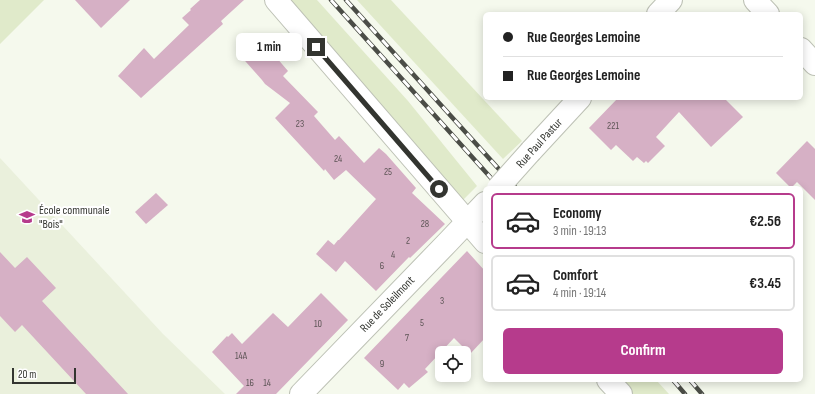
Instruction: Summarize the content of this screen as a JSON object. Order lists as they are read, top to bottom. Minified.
{"streets":{"street":["Rue Paul Pastur","Rue de Soleilmont"]},"places":{"school or university":["École communale \"Bois\""]},"house_numbers":["23","221","24","25","28","2","4","6","3","5","10","7","14A","9","16","14"],"scale_bar":"20 m","page":{"banner":["Rue Georges Lemoine","Rue Georges Lemoine"],"bubble":"1 min","list":[{"name":"Economy","note":"3 min · 19:13","value":"€2.56"},{"name":"Comfort","note":"4 min · 19:14","value":"€3.45"}],"buttons":"Confirm","scale":"20 m"}}
